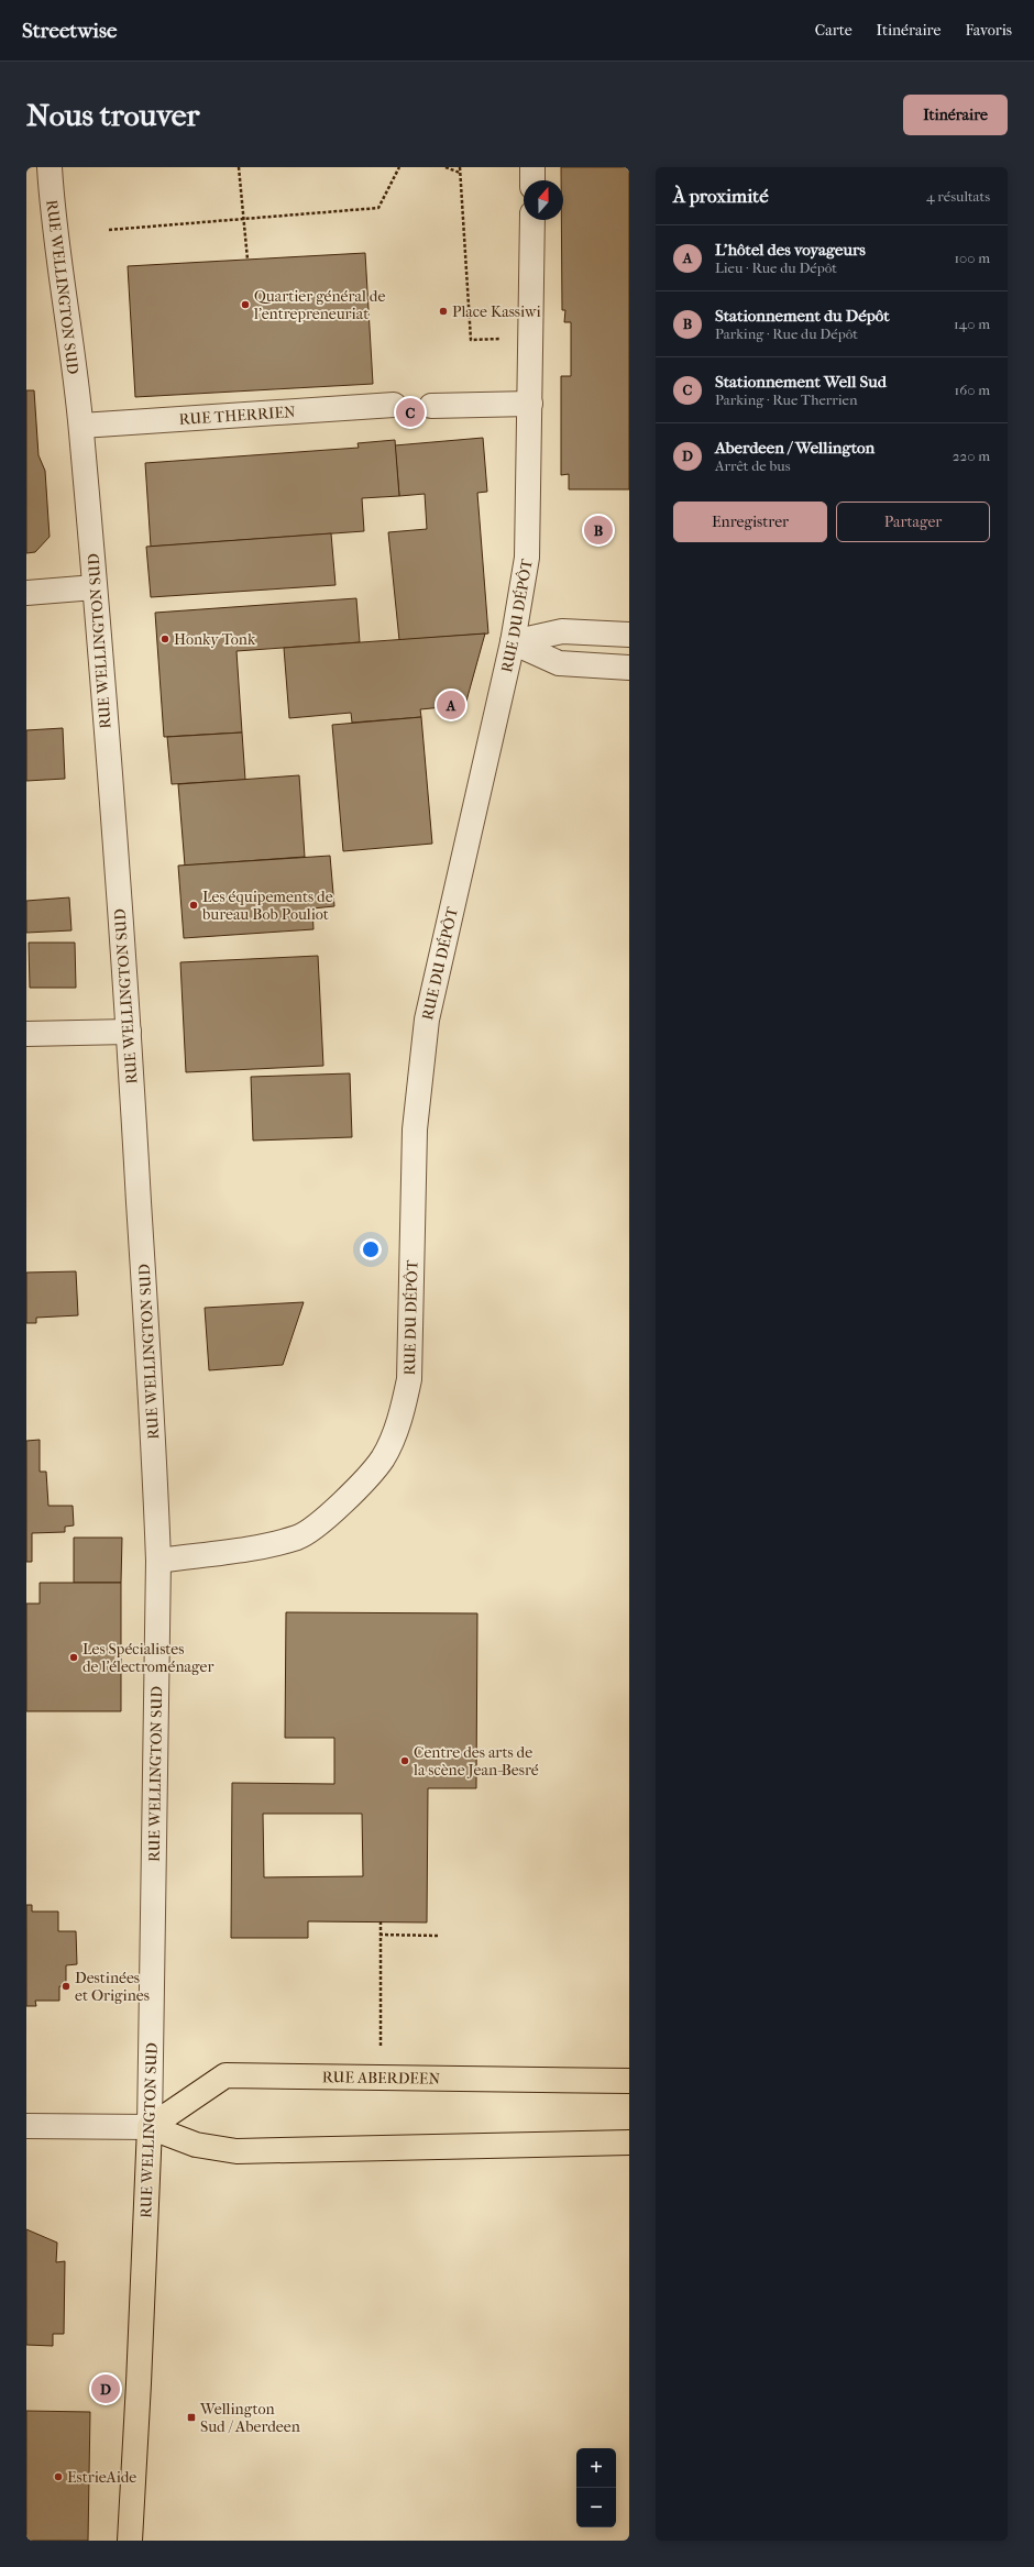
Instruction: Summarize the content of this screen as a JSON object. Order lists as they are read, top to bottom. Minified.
{"streets":{"main road":["RUE WELLINGTON SUD","RUE ABERDEEN"],"street":["RUE THERRIEN","RUE DU DÉPÔT"]},"crossings":[["RUE WELLINGTON SUD","RUE THERRIEN"],["RUE WELLINGTON SUD","RUE DU DÉPÔT"],["RUE WELLINGTON SUD","RUE ABERDEEN"]],"places":{"other":["Quartier général de l'entrepreneuriat","Place Kassiwi","Honky Tonk","Les équipements de bureau Bob Pouliot","Les Spécialistes de l'électroménager","Centre des arts de la scène Jean-Besré","Destinées et Origines","EstrieAide"],"transit":["Wellington Sud / Aberdeen"]},"north":"top","page":{"header":"Streetwise","nav":["Carte","Itinéraire","Favoris"],"buttons":["Itinéraire",["Enregistrer","Partager"]],"title":"Nous trouver","heading":["À proximité","4 résultats"],"list":[{"mark":"A","name":"L'hôtel des voyageurs","note":"Lieu · Rue du Dépôt","value":"100 m"},{"mark":"B","name":"Stationnement du Dépôt","note":"Parking · Rue du Dépôt","value":"140 m"},{"mark":"C","name":"Stationnement Well Sud","note":"Parking · Rue Therrien","value":"160 m"},{"mark":"D","name":"Aberdeen / Wellington","note":"Arrêt de bus","value":"220 m"}],"pins":["C","B","A","D"],"map_buttons":["+","−"]}}
